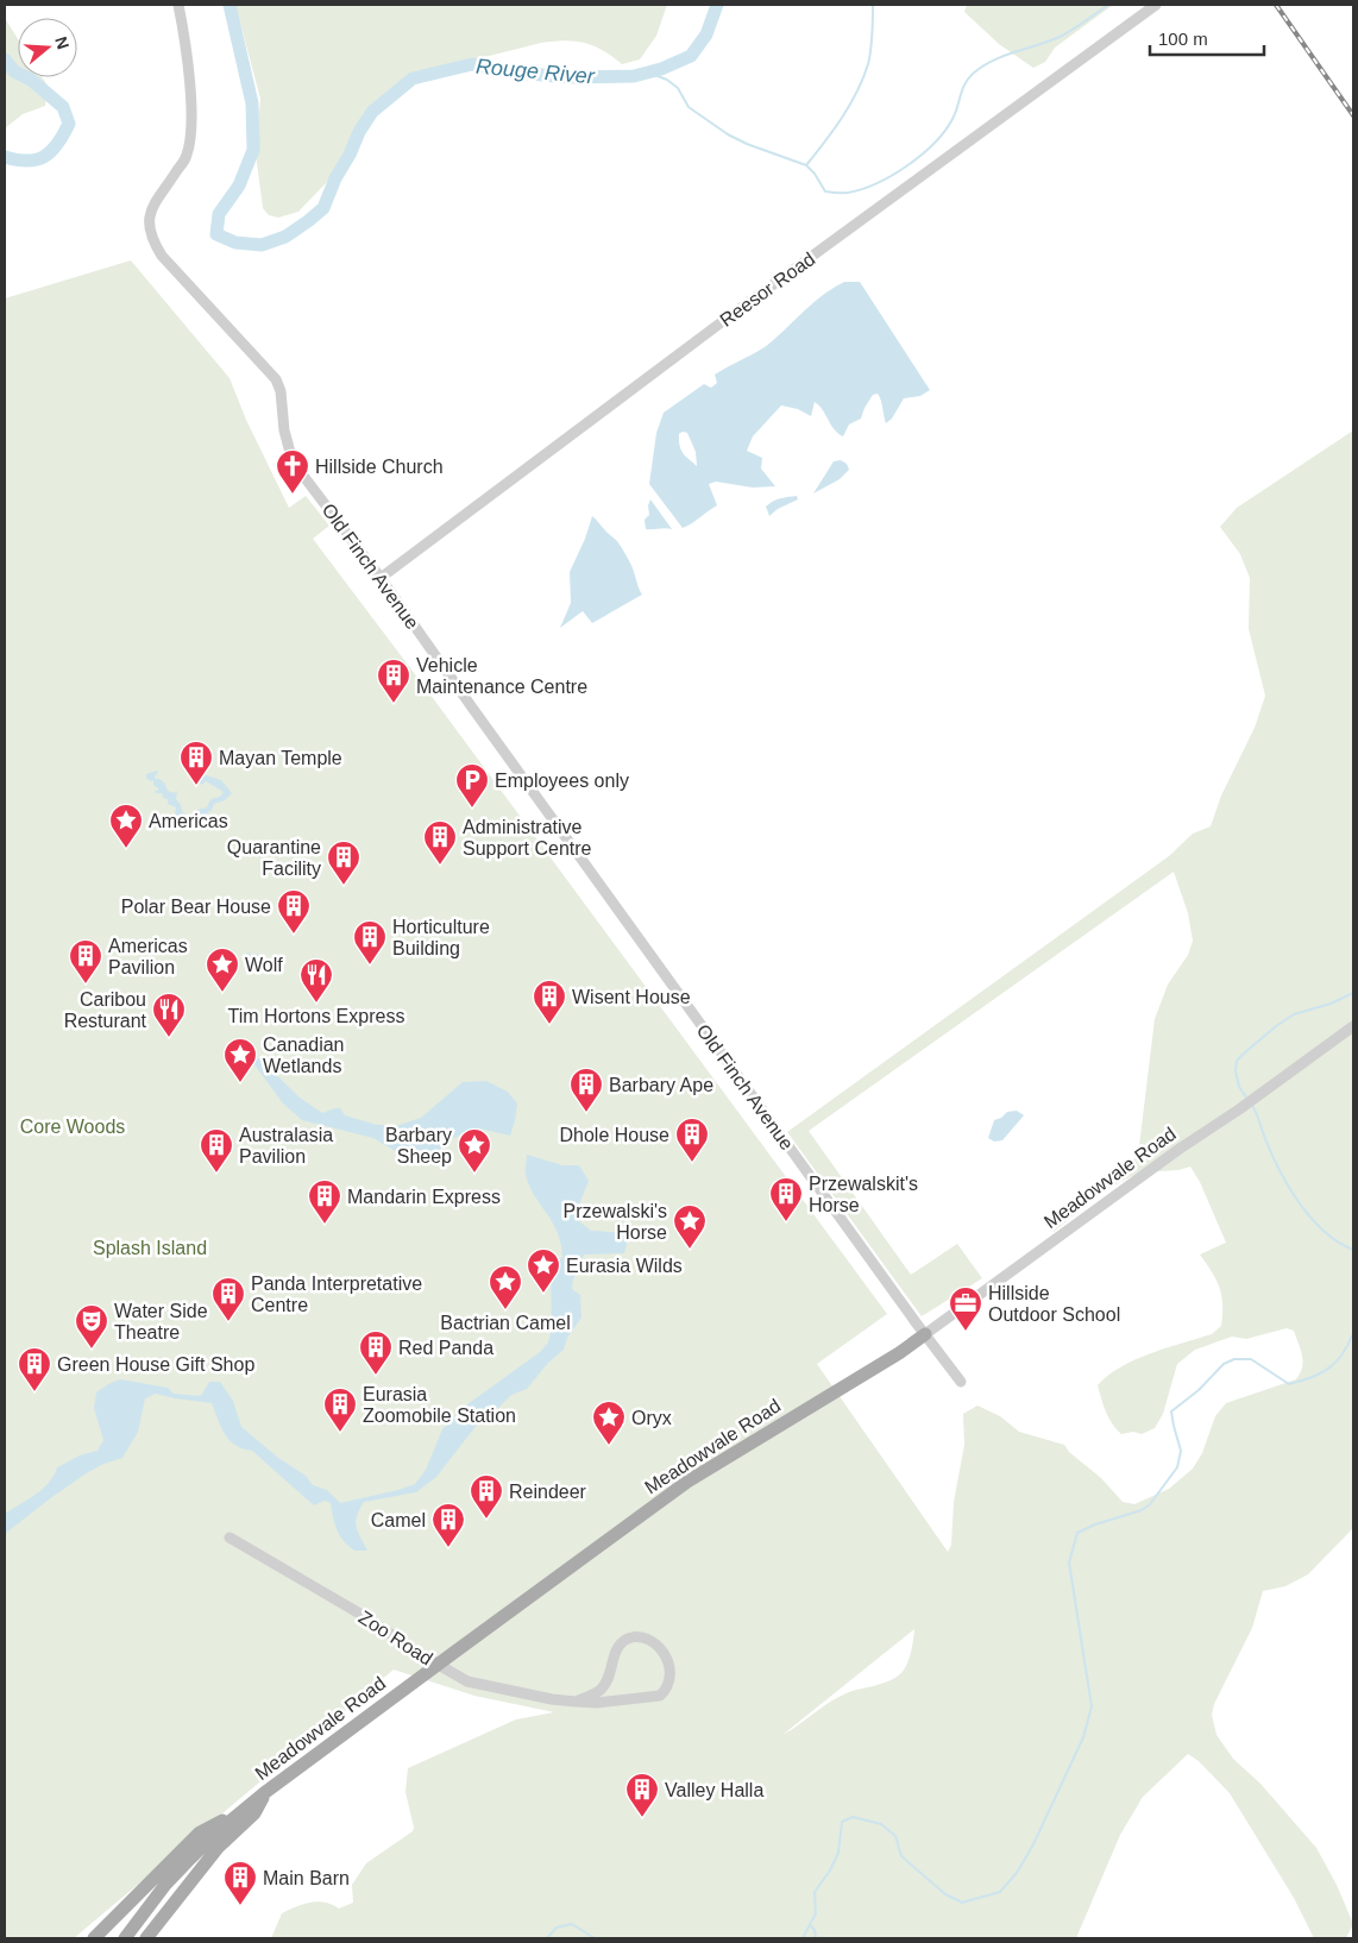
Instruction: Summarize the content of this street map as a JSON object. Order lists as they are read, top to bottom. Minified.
{"streets":{"main road":["Meadowvale Road"],"street":["Reesor Road","Old Finch Avenue","Zoo Road"]},"crossings":[["Reesor Road","Old Finch Avenue"],["Old Finch Avenue","Meadowvale Road"],["Meadowvale Road","Zoo Road"]],"water":["Rouge River"],"parks":["Core Woods","Splash Island"],"places":{"church":["Hillside Church"],"building":["Vehicle Maintenance Centre","Mayan Temple","Administrative Support Centre","Quarantine Facility","Polar Bear House","Horticulture Building","Americas Pavilion","Wisent House","Barbary Ape","Dhole House","Australasia Pavilion","Przewalskit's Horse","Mandarin Express","Panda Interpretative Centre","Red Panda","Green House Gift Shop","Eurasia Zoomobile Station","Reindeer","Camel","Valley Halla","Main Barn"],"parking":["Employees only"],"place":["Americas","Wolf","Canadian Wetlands","Barbary Sheep","Przewalski's Horse","Eurasia Wilds","Bactrian Camel","Oryx"],"restaurant":["Tim Hortons Express","Caribou Resturant"],"office":["Hillside Outdoor School"],"theatre":["Water Side Theatre"]},"scale_bar":"100 m","north":"right"}
